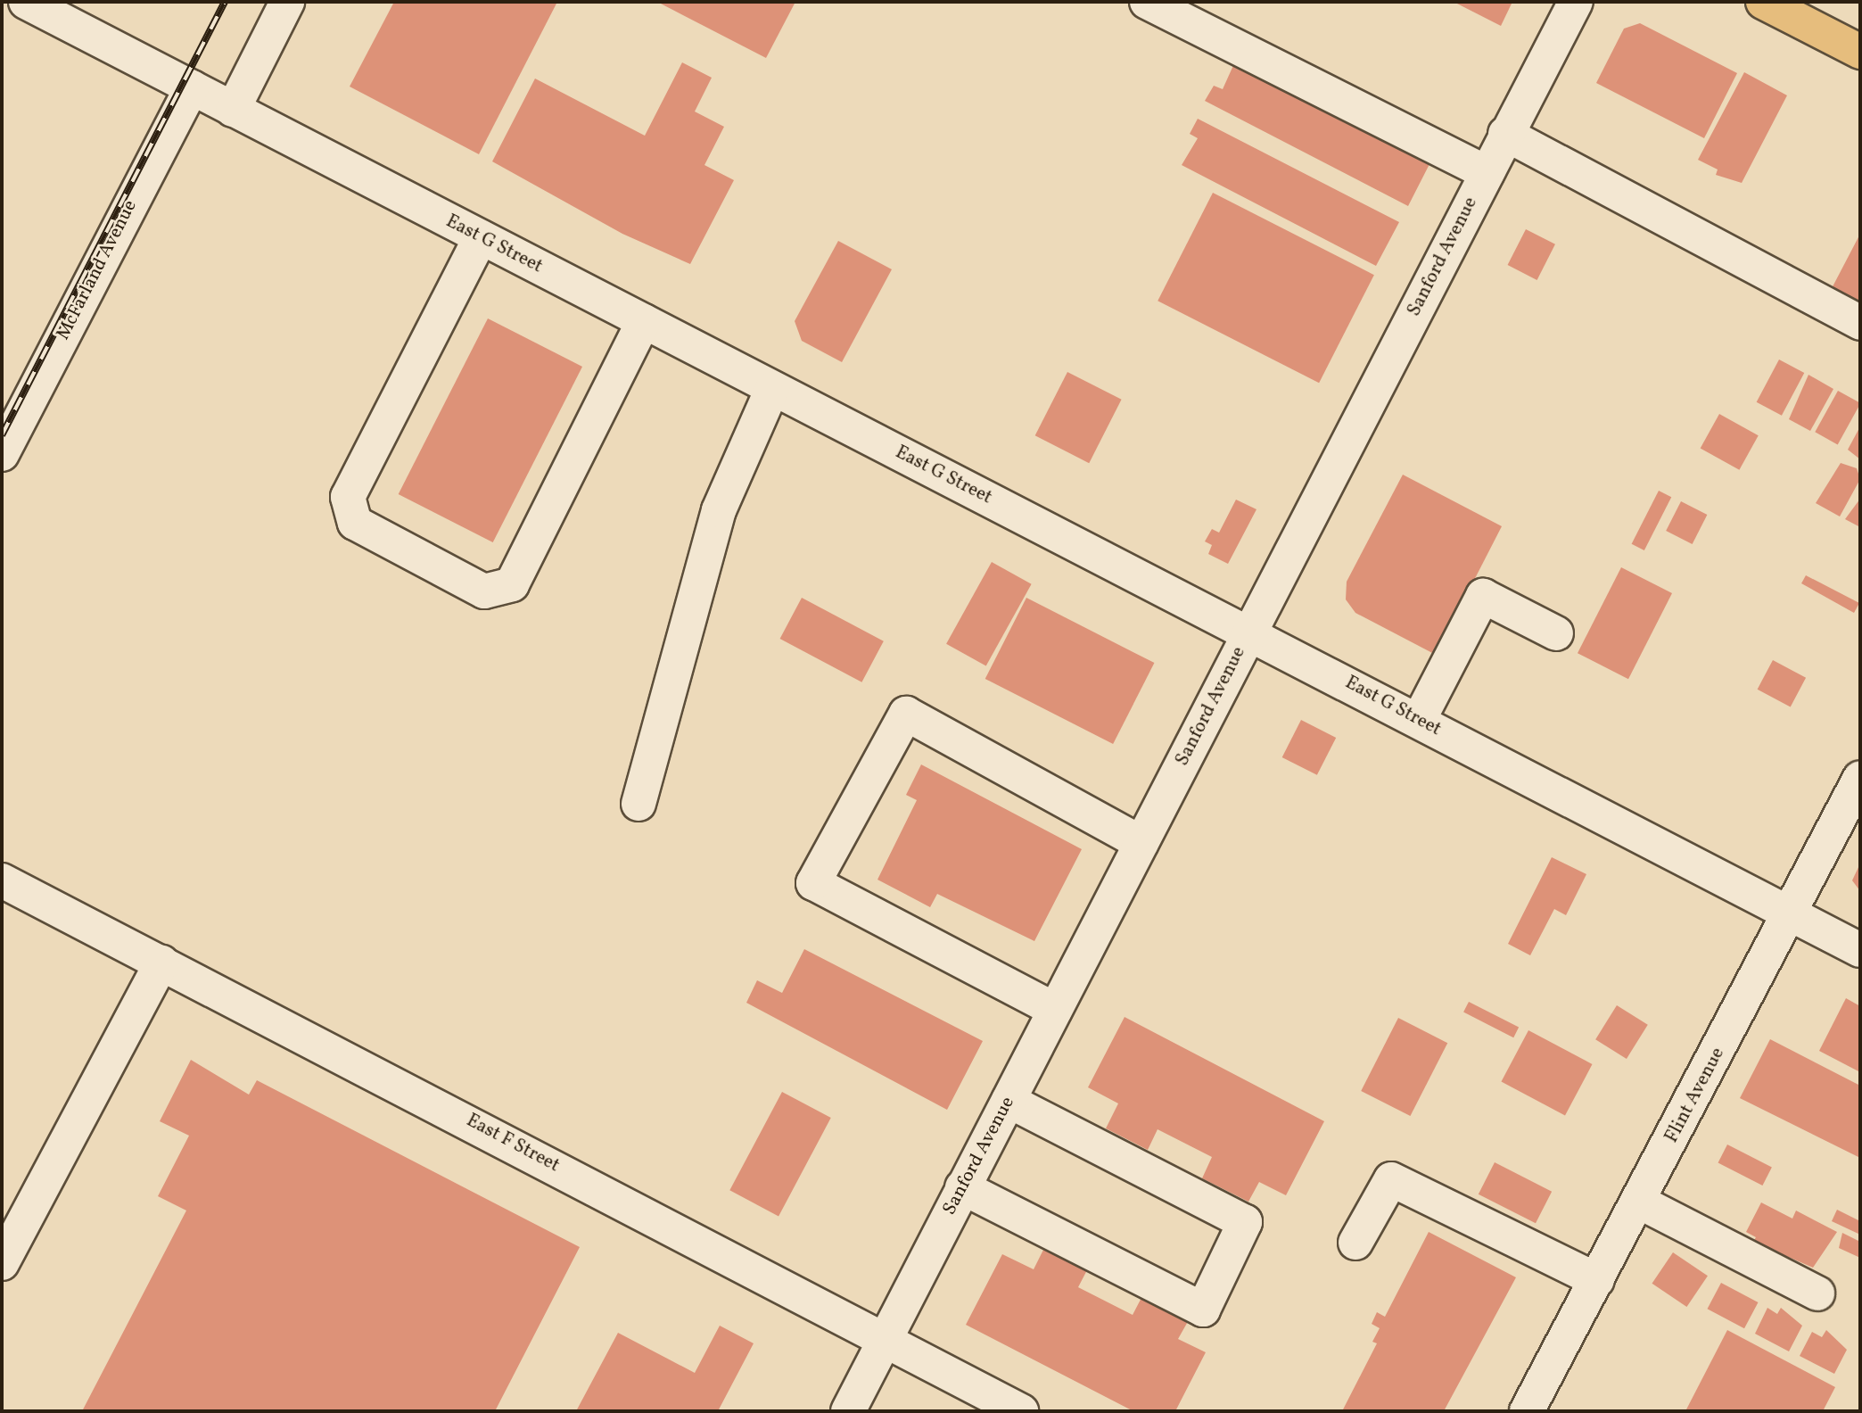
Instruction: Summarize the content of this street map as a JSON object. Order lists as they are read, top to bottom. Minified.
{"streets":{"street":["East G Street","Sanford Avenue","McFarland Avenue","Flint Avenue","East F Street"]},"crossings":[["East G Street","Sanford Avenue"],["East G Street","McFarland Avenue"],["East G Street","Flint Avenue"],["Sanford Avenue","East F Street"]]}
